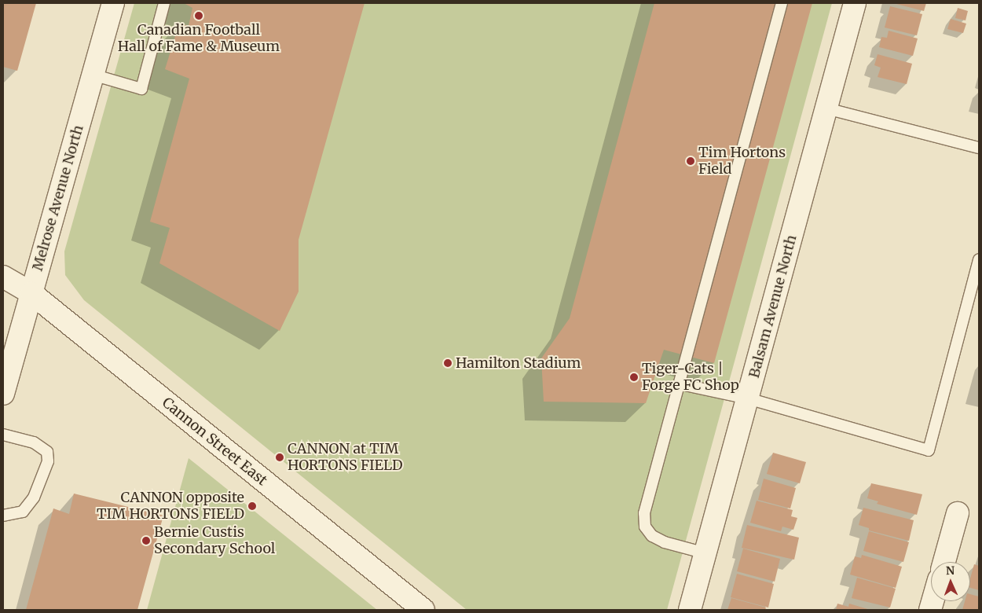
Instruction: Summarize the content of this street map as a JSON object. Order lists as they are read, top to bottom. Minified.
{"streets":{"street":["Melrose Avenue North","Balsam Avenue North","Cannon Street East"]},"crossings":[["Melrose Avenue North","Cannon Street East"]],"places":["Canadian Football Hall of Fame & Museum","Tim Hortons Field","Hamilton Stadium","Tiger-Cats | Forge FC Shop","CANNON at TIM HORTONS FIELD","CANNON opposite TIM HORTONS FIELD","Bernie Custis Secondary School"],"north":"top"}
